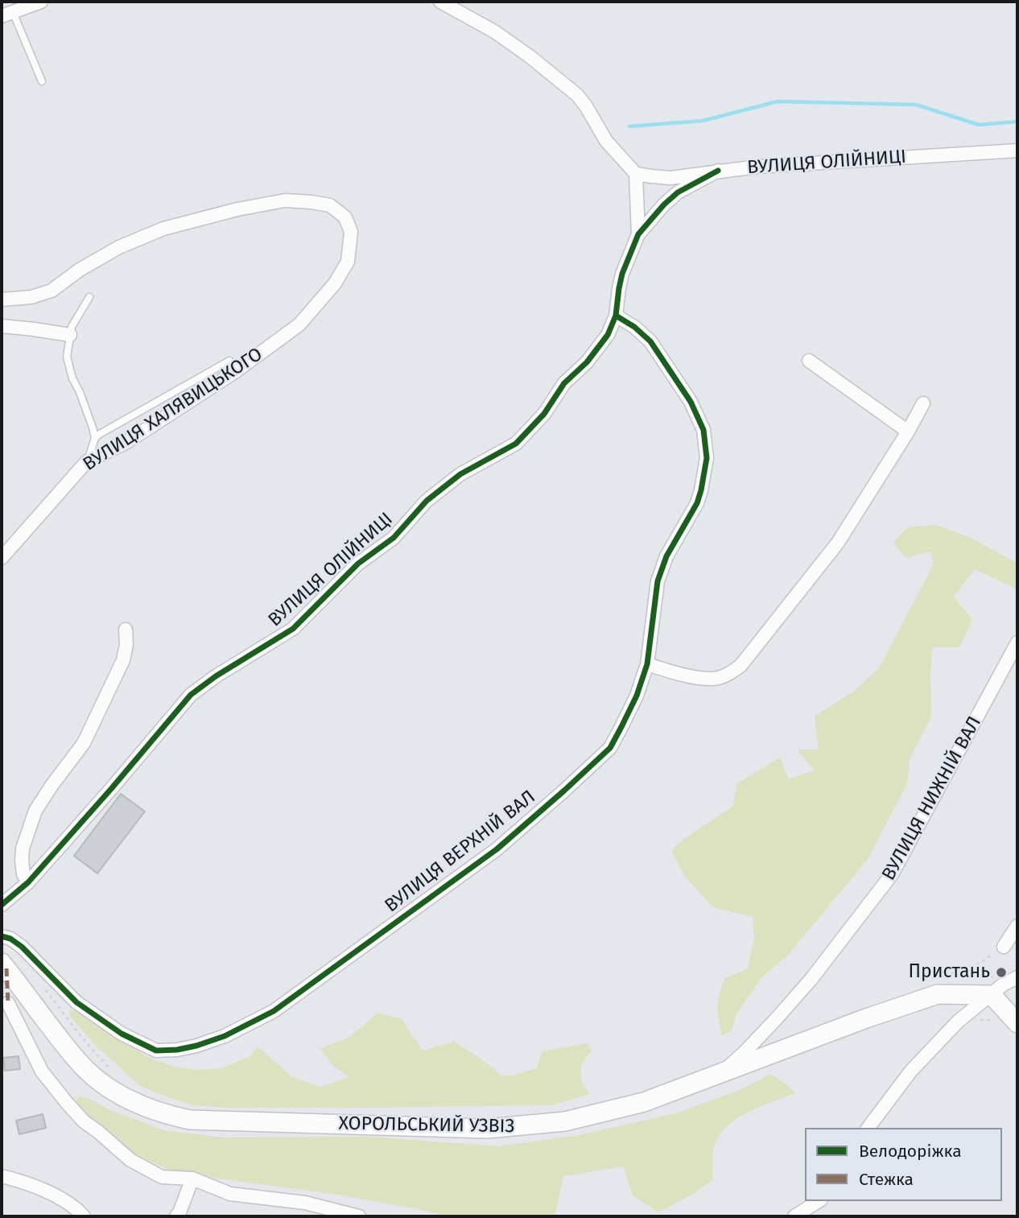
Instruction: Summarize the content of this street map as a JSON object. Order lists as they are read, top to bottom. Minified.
{"streets":{"main road":["ХОРОЛЬСЬКИЙ УЗВІЗ"],"street":["ВУЛИЦЯ ОЛІЙНИЦІ","ВУЛИЦЯ ХАЛЯВИЦЬКОГО","ВУЛИЦЯ НИЖНІЙ ВАЛ","ВУЛИЦЯ ВЕРХНІЙ ВАЛ"]},"crossings":[["ВУЛИЦЯ ОЛІЙНИЦІ","ВУЛИЦЯ ВЕРХНІЙ ВАЛ"],["ВУЛИЦЯ НИЖНІЙ ВАЛ","ХОРОЛЬСЬКИЙ УЗВІЗ"]],"places":["Пристань"],"legend":["Велодоріжка","Стежка"]}
